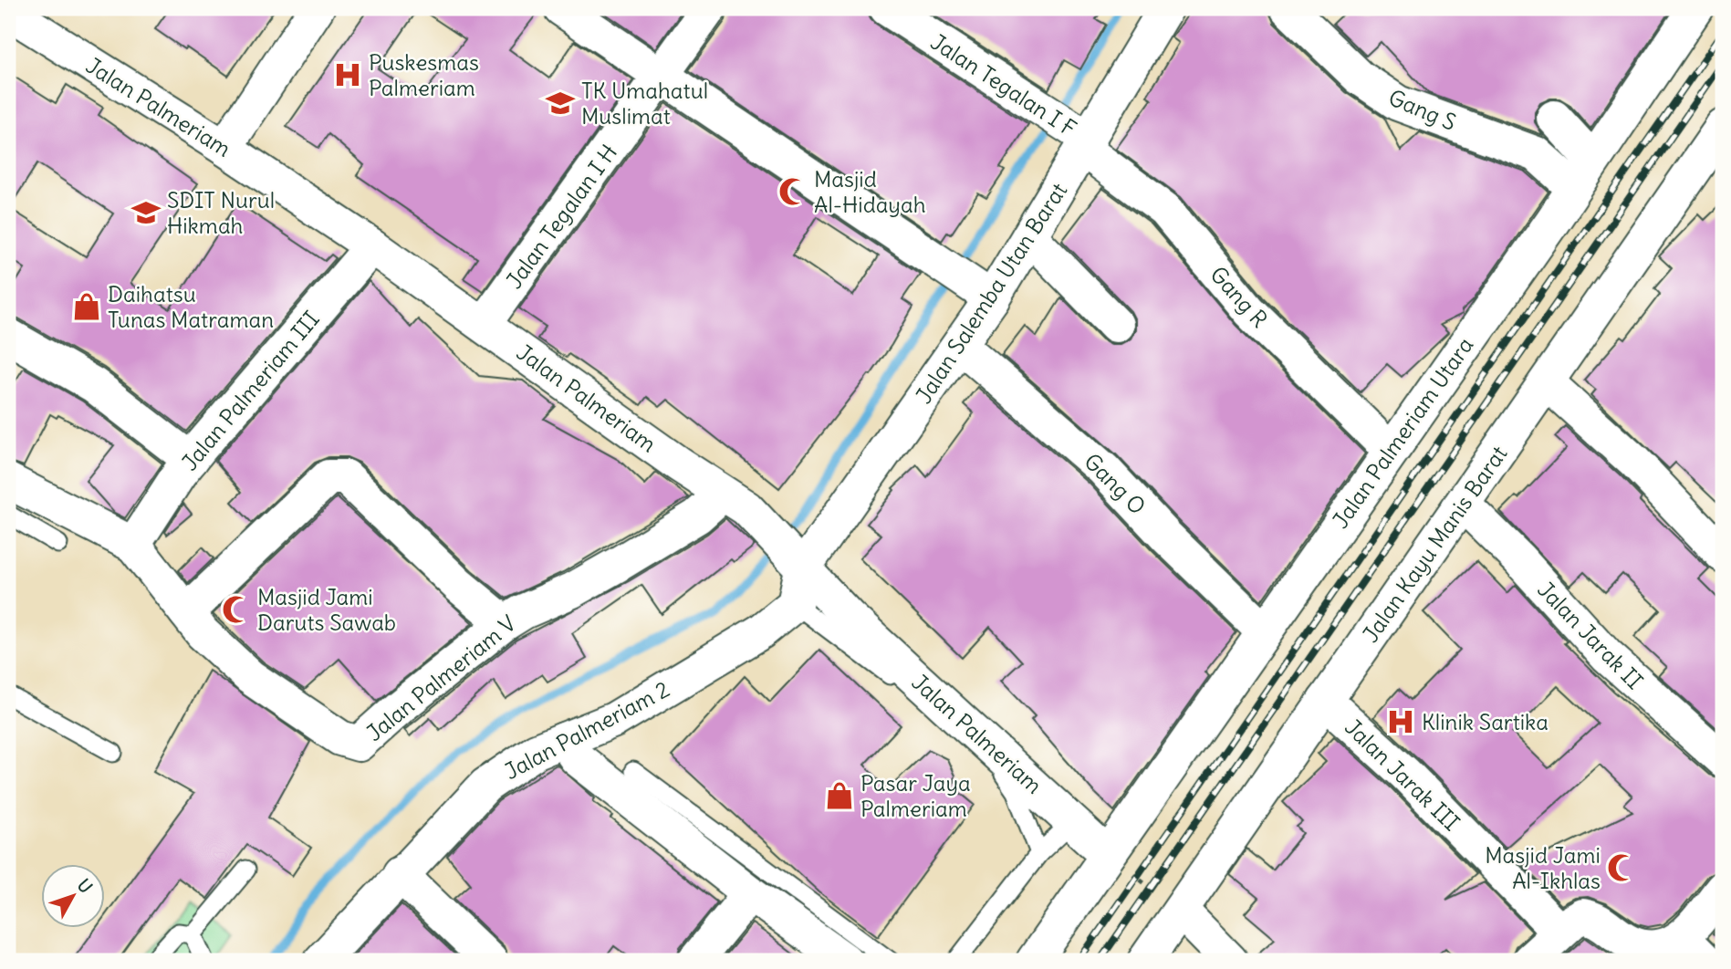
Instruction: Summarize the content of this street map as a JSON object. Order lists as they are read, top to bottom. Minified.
{"streets":{"street":["Jalan Tegalan I F","Jalan Palmeriam","Gang S","Jalan Tegalan I H","Jalan Salemba Utan Barat","Gang R","Jalan Palmeriam III","Jalan Palmeriam Utara","Gang O","Jalan Kayu Manis Barat","Jalan Jarak II","Jalan Palmeriam V","Jalan Palmeriam 2","Jalan Jarak III"]},"crossings":[["Jalan Tegalan I F","Jalan Salemba Utan Barat"],["Jalan Tegalan I F","Gang R"],["Jalan Palmeriam","Jalan Tegalan I H"],["Jalan Palmeriam","Jalan Salemba Utan Barat"],["Jalan Palmeriam","Jalan Palmeriam III"],["Jalan Palmeriam","Jalan Palmeriam Utara"],["Jalan Palmeriam","Jalan Palmeriam V"],["Gang S","Jalan Palmeriam Utara"],["Jalan Salemba Utan Barat","Gang R"],["Jalan Salemba Utan Barat","Gang O"],["Gang R","Jalan Palmeriam Utara"],["Jalan Palmeriam III","Jalan Palmeriam V"],["Jalan Palmeriam Utara","Gang O"],["Jalan Kayu Manis Barat","Jalan Jarak II"],["Jalan Kayu Manis Barat","Jalan Jarak III"]],"places":{"hospital":["Puskesmas Palmeriam","Klinik Sartika"],"school or university":["TK Umahatul Muslimat","SDIT Nurul Hikmah"],"mosque":["Masjid Al-Hidayah","Masjid Jami Daruts Sawab","Masjid Jami Al-Ikhlas"],"shop":["Daihatsu Tunas Matraman","Pasar Jaya Palmeriam"]},"north":"top right"}
